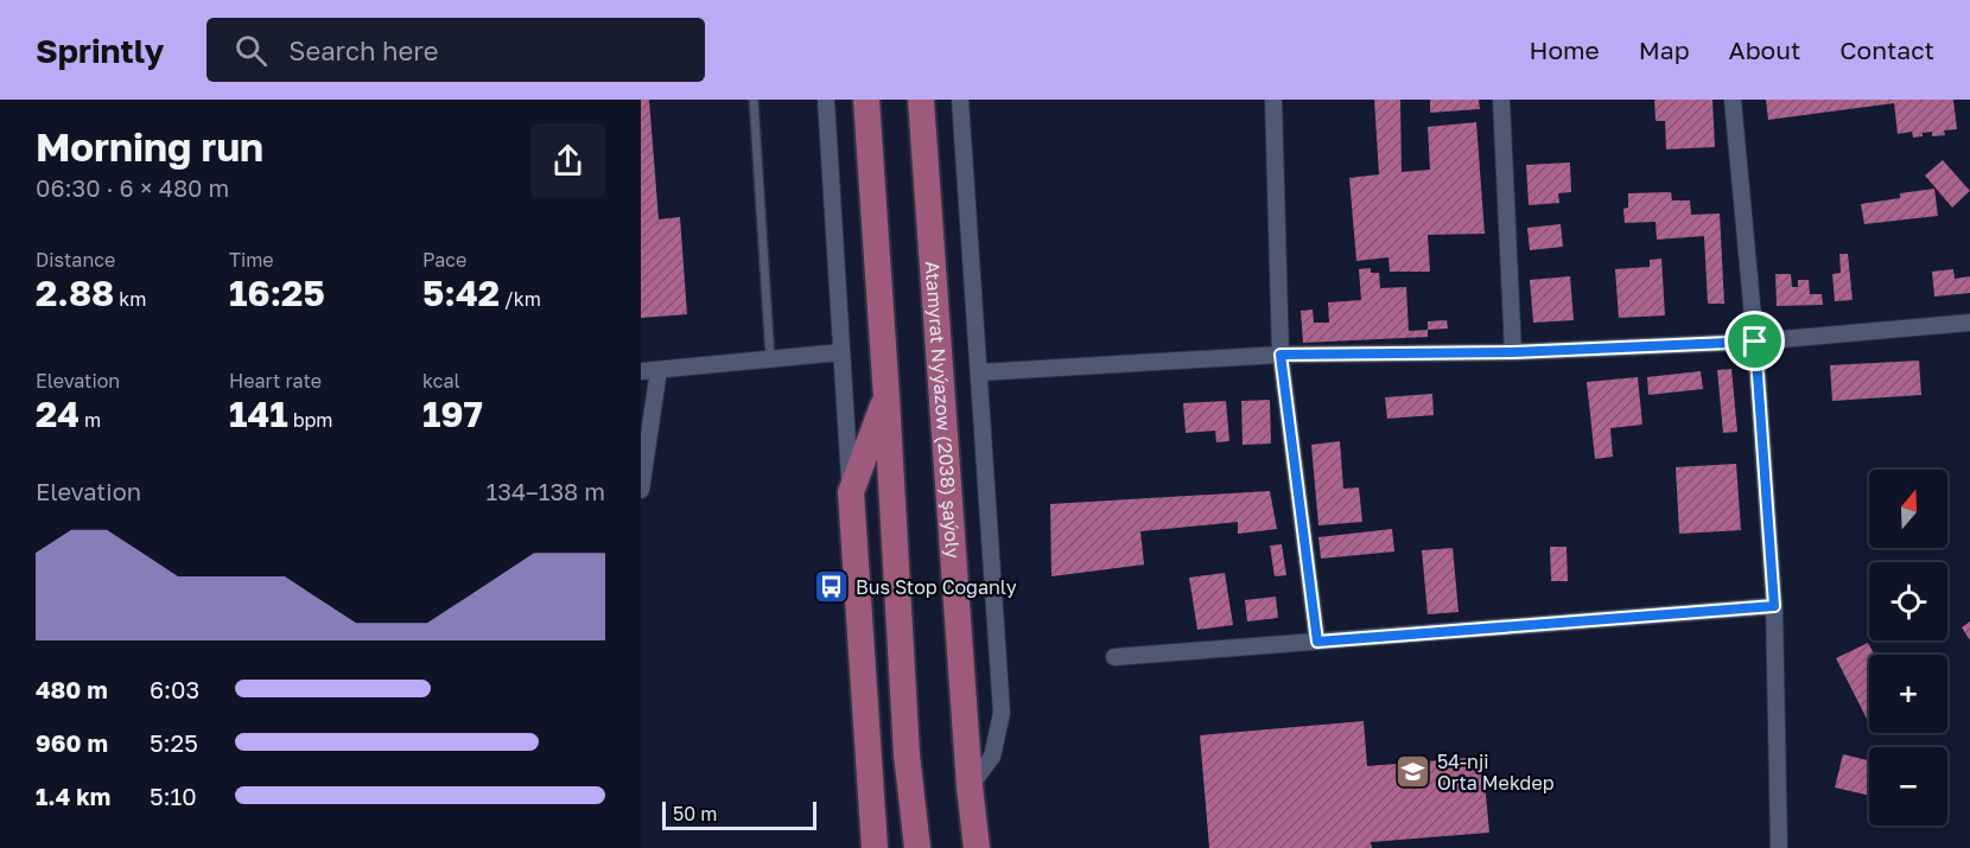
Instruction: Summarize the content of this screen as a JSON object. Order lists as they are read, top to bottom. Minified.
{"streets":{"main road":["Atamyrat Nyýazow (2038) şaýoly"]},"places":{"bus stop":["Bus Stop Coganly"],"school or university":["54-nji Orta Mekdep"]},"scale_bar":"50 m","north":"top","page":{"header":"Sprintly","search":"Search here","nav":["Home","Map","About","Contact"],"heading":["Morning run","06:30 · 6 × 480 m"],"stats":[["Distance","2.88 km"],["Time","16:25"],["Pace","5:42 /km"],["Elevation","24 m"],["Heart rate","141 bpm"],["kcal","197"]],"chart":["Elevation","134–138 m"],"map_buttons":["+","−"],"list":[{"name":"480 m","note":"6:03"},{"name":"960 m","note":"5:25"},{"name":"1.4 km","note":"5:10"}],"scale":"50 m"}}
